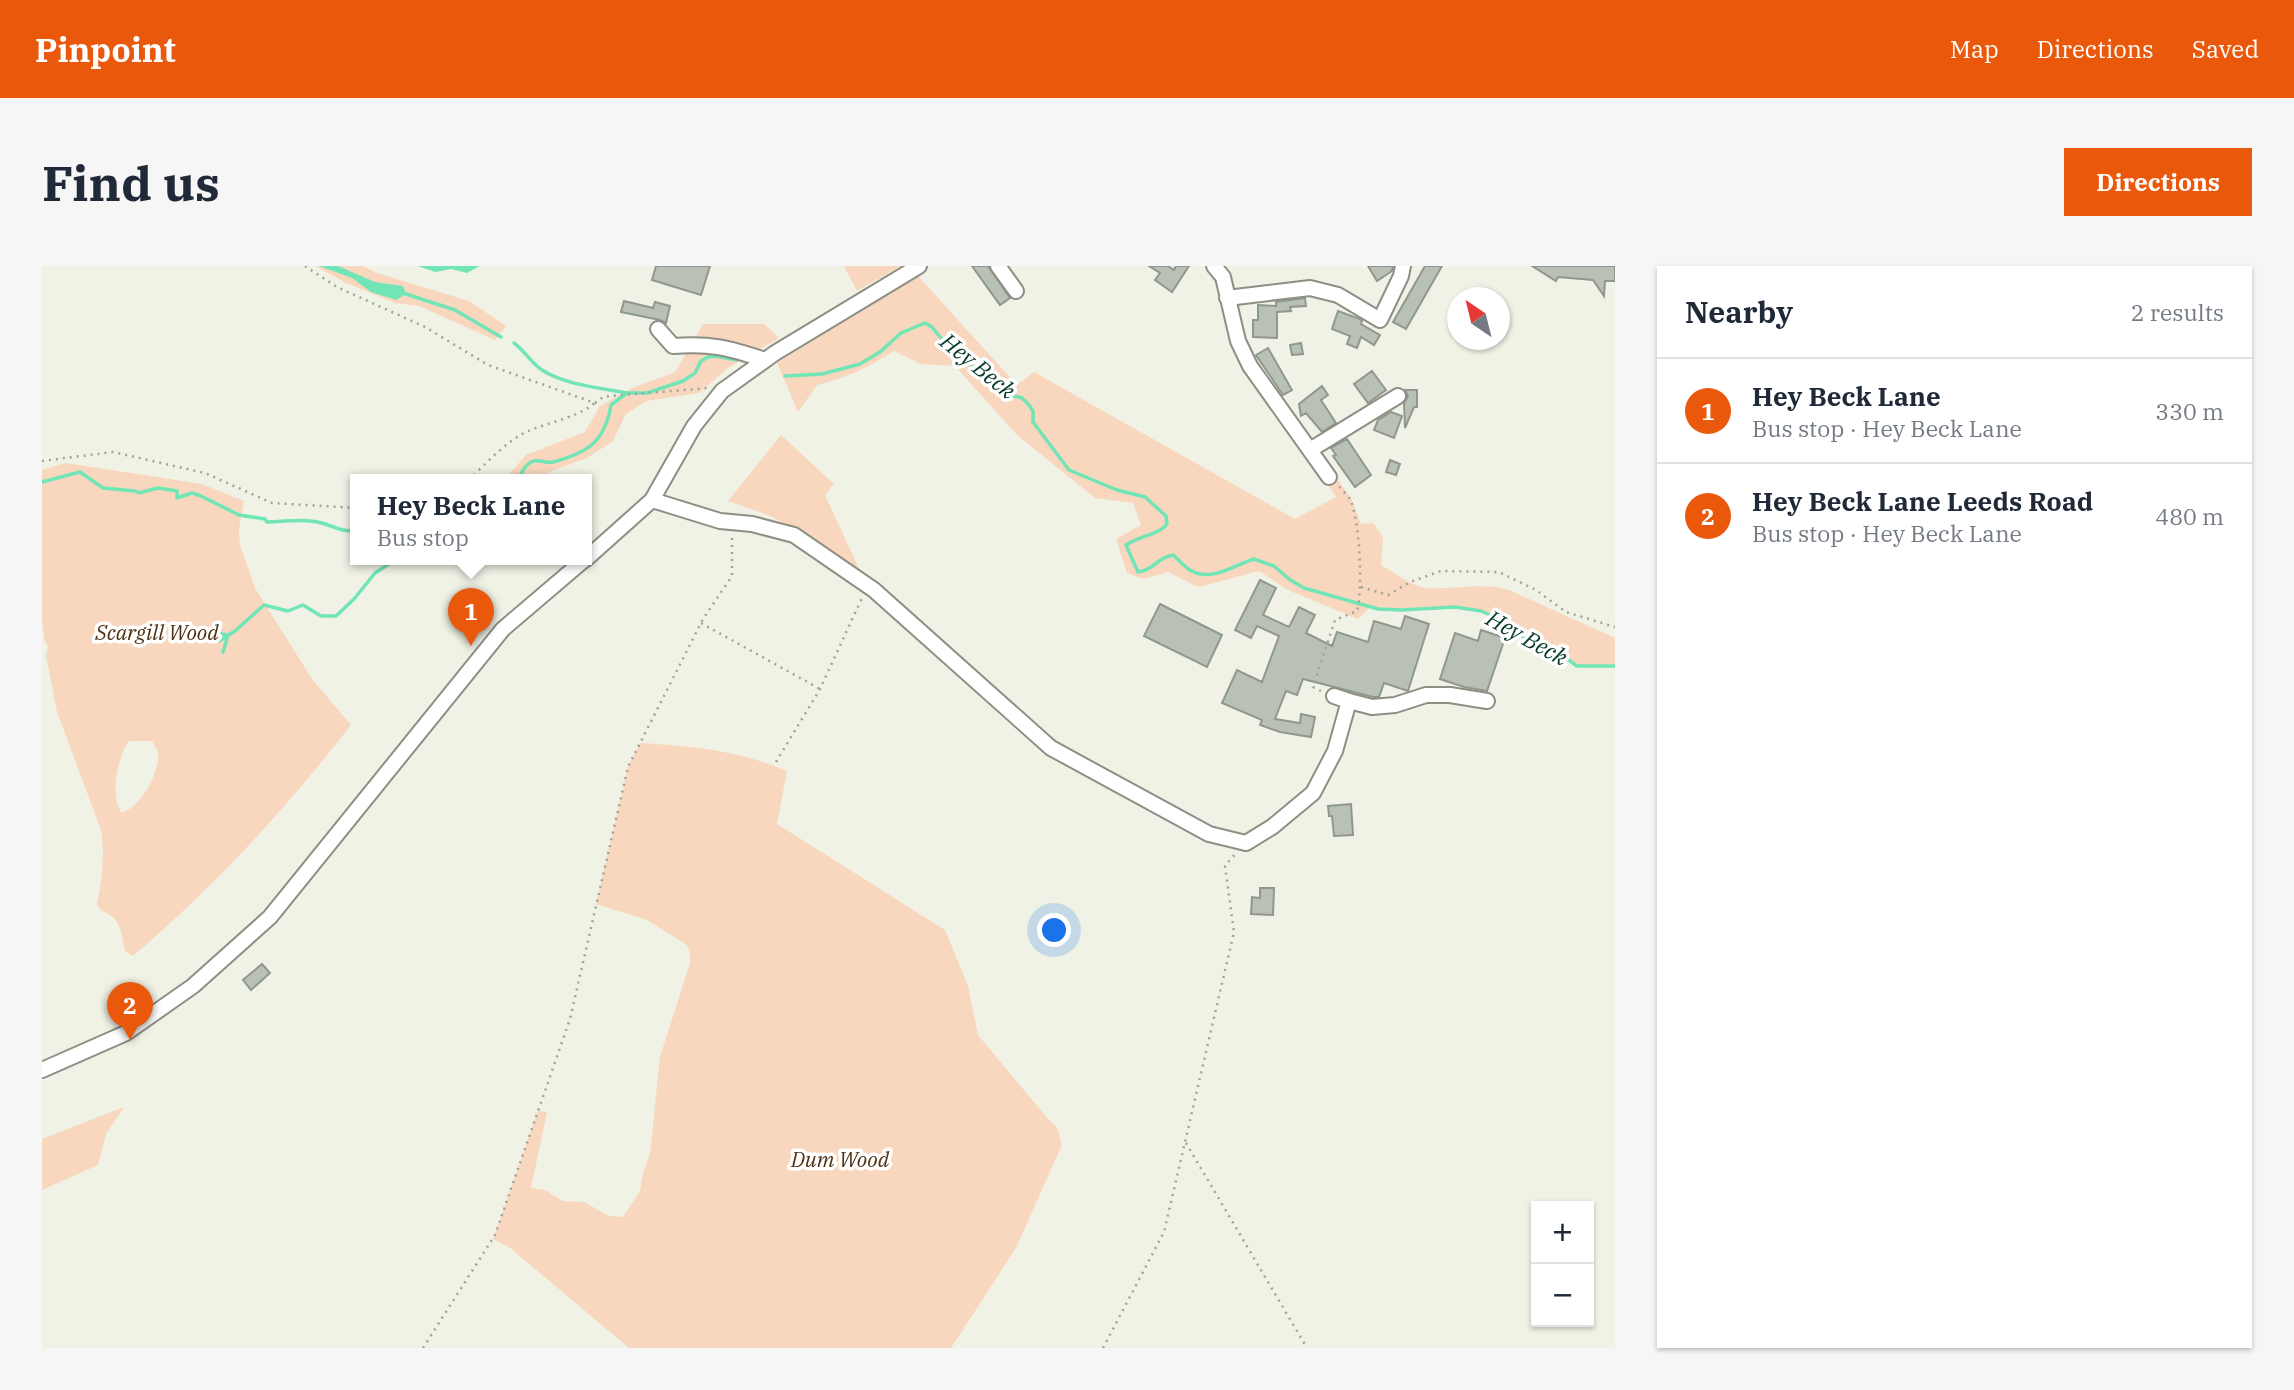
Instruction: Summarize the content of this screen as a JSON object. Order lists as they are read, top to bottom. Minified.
{"water":["Hey Beck"],"parks":["Scargill Wood","Dum Wood"],"north":"top left","page":{"header":"Pinpoint","nav":["Map","Directions","Saved"],"buttons":"Directions","title":"Find us","heading":["Nearby","2 results"],"list":[{"mark":"1","name":"Hey Beck Lane","note":"Bus stop · Hey Beck Lane","value":"330 m"},{"mark":"2","name":"Hey Beck Lane Leeds Road","note":"Bus stop · Hey Beck Lane","value":"480 m"}],"popup":["Hey Beck Lane","Bus stop"],"pins":["1","2"],"map_buttons":["+","−"]}}
